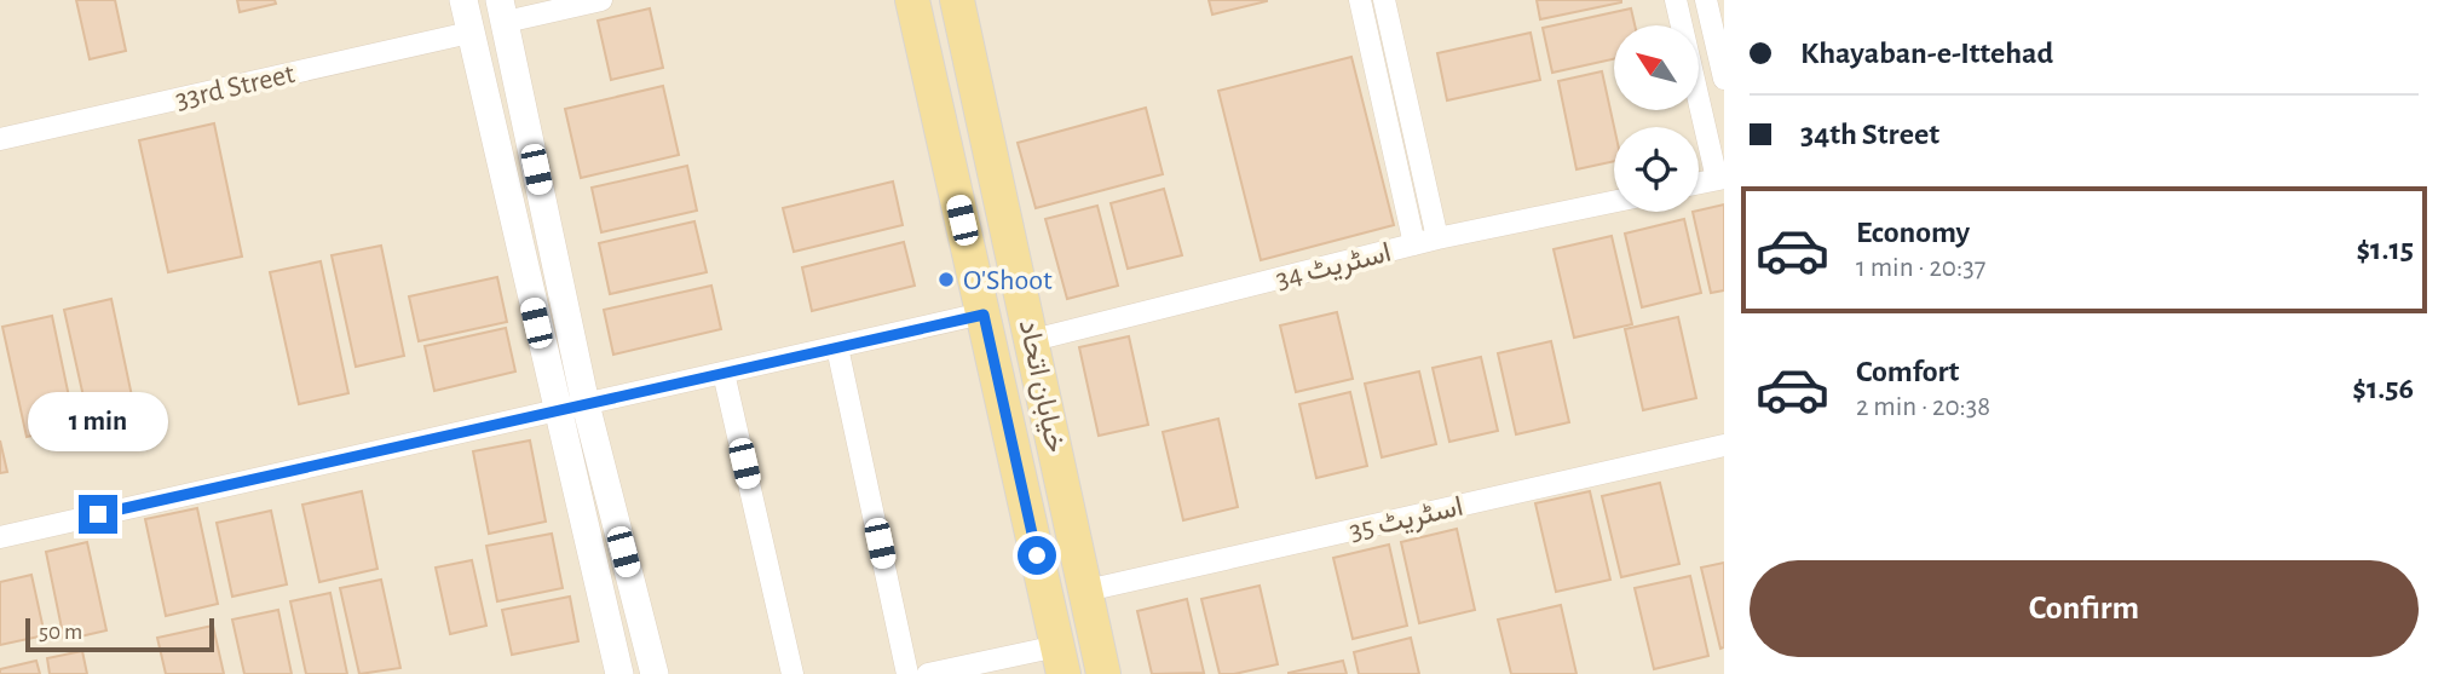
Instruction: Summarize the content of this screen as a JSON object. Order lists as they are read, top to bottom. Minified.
{"streets":{"main road":["خیابان اتحاد"],"street":["33rd Street","اسٹریٹ 34","اسٹریٹ 35"]},"crossings":[["اسٹریٹ 34","خیابان اتحاد"],["خیابان اتحاد","اسٹریٹ 35"]],"places":["O'Shoot"],"scale_bar":"50 m","north":"top left","page":{"banner":["Khayaban-e-Ittehad","34th Street"],"list":[{"name":"Economy","note":"1 min · 20:37","value":"$1.15"},{"name":"Comfort","note":"2 min · 20:38","value":"$1.56"}],"bubble":"1 min","buttons":"Confirm","scale":"50 m"}}
